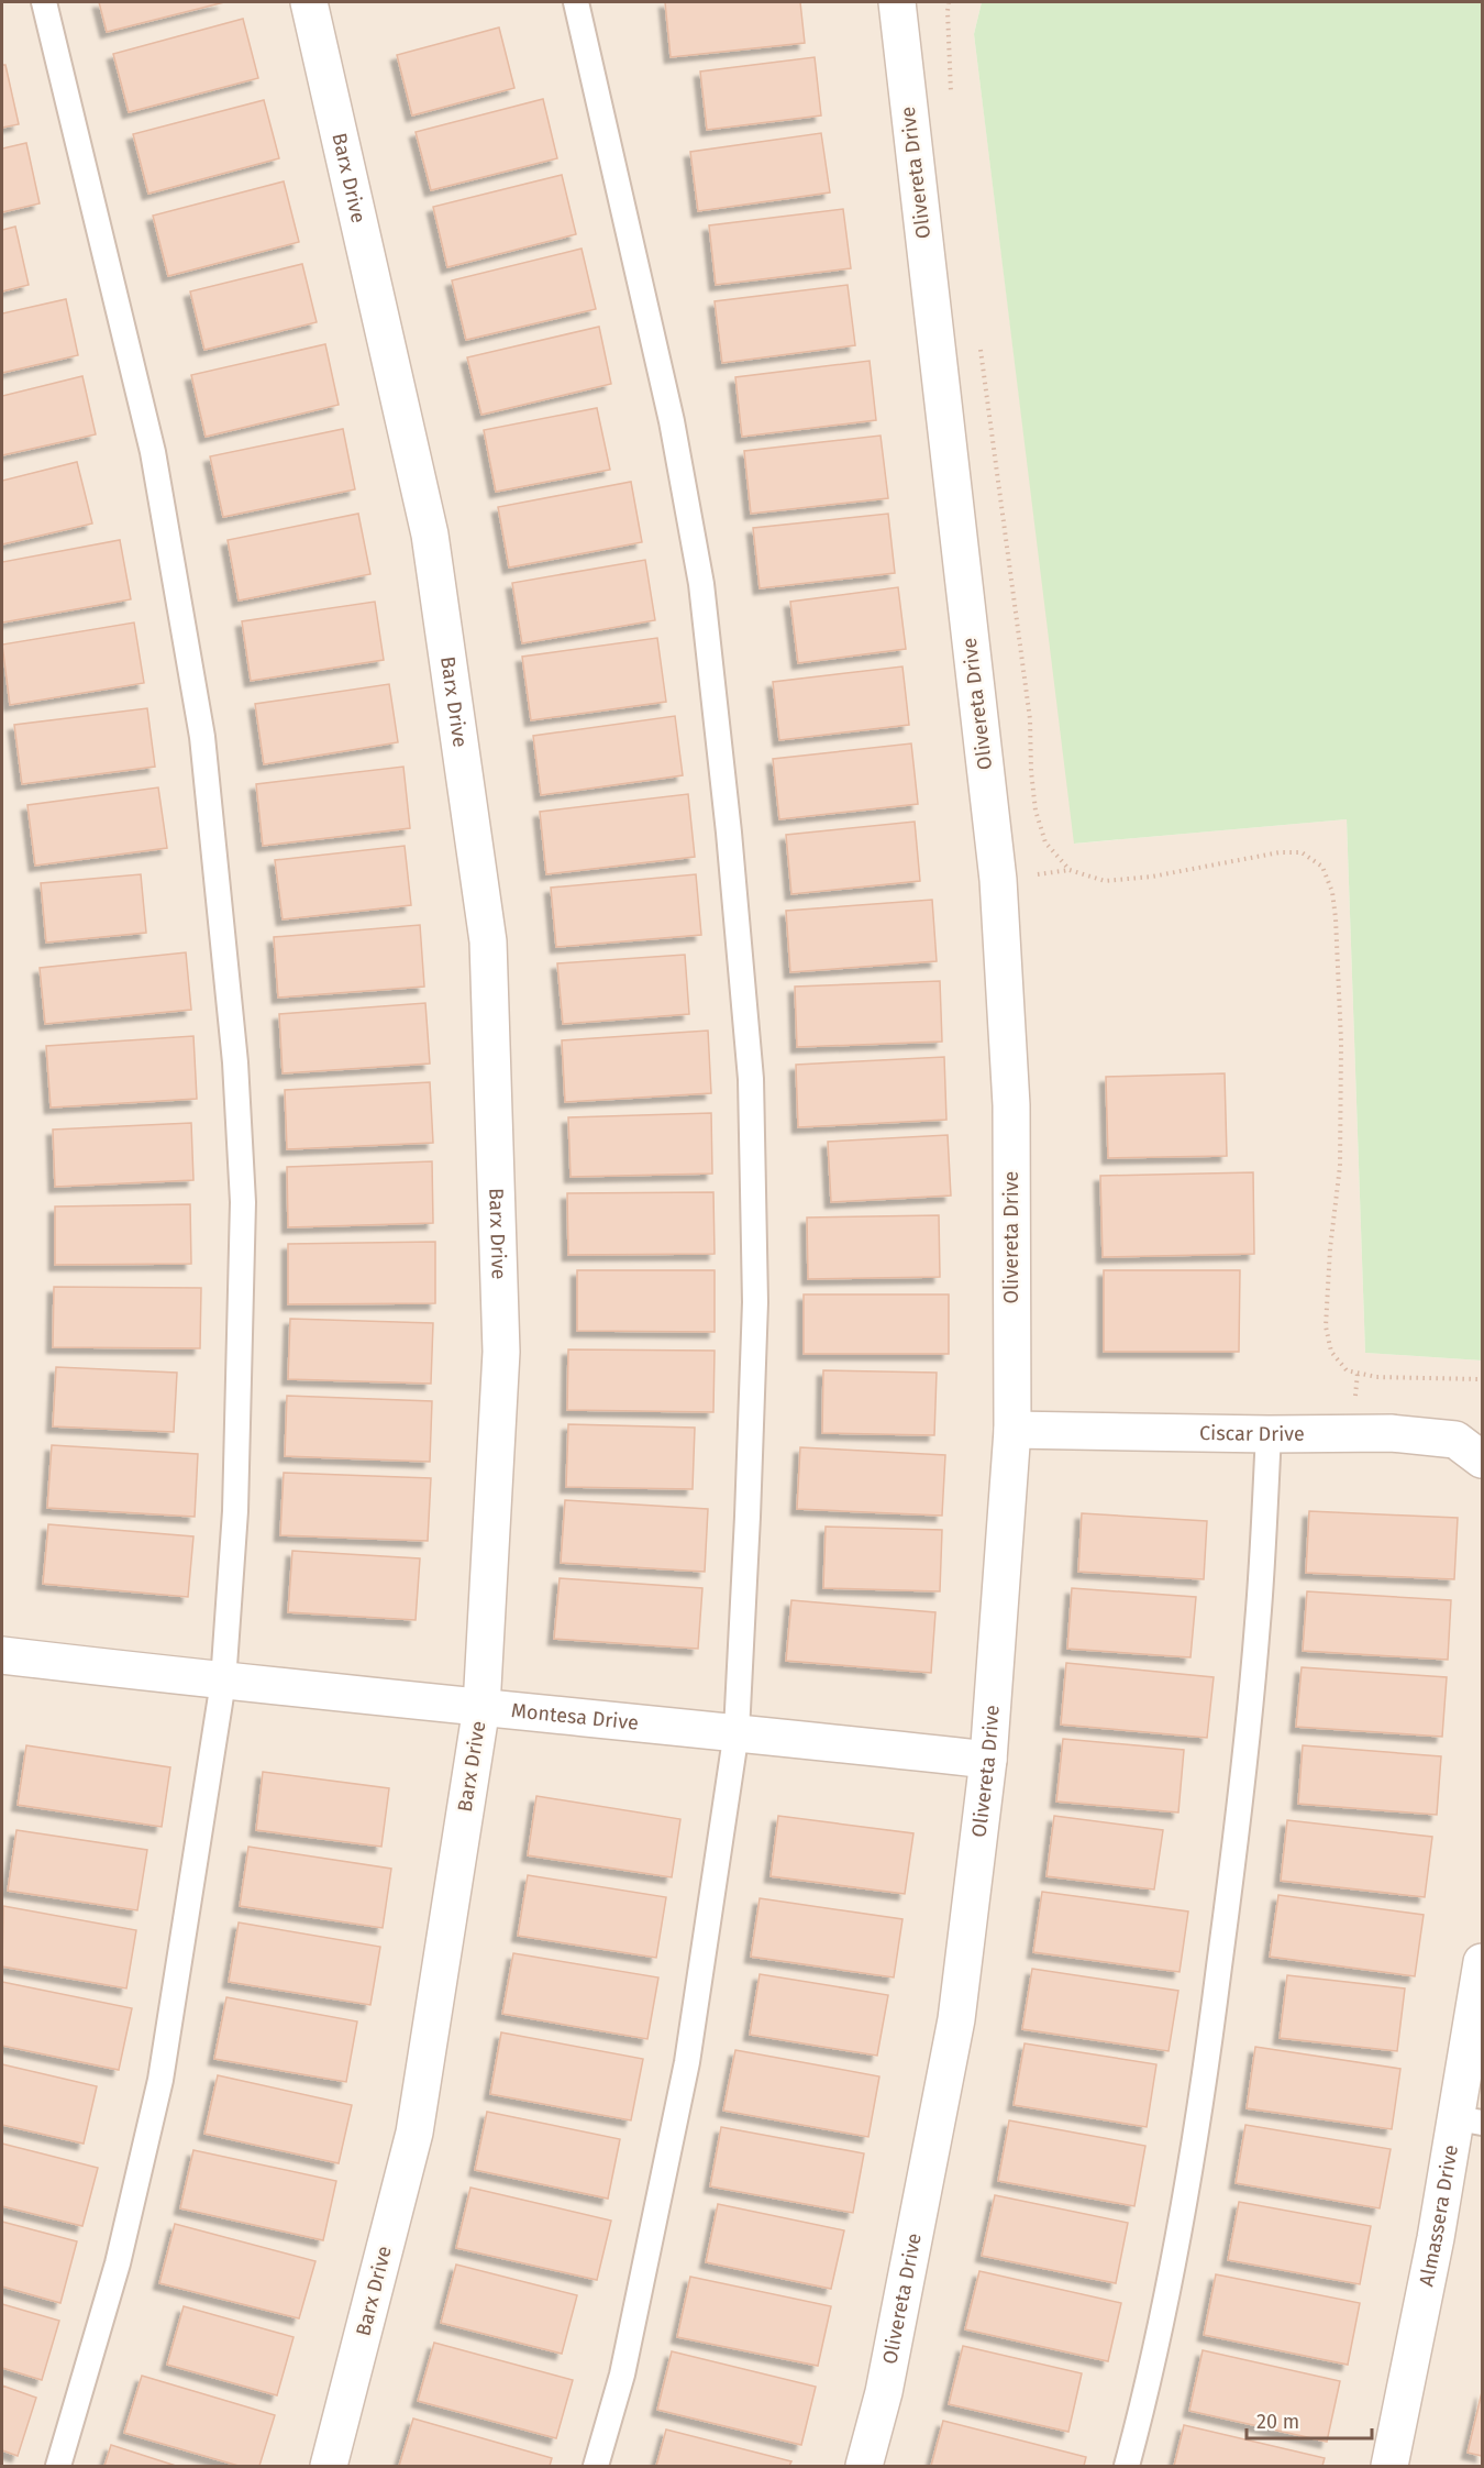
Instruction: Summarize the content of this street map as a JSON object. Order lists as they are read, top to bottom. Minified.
{"streets":{"street":["Olivereta Drive","Barx Drive","Ciscar Drive","Montesa Drive","Almassera Drive"]},"crossings":[["Olivereta Drive","Ciscar Drive"],["Olivereta Drive","Montesa Drive"],["Barx Drive","Montesa Drive"]],"scale_bar":"20 m"}
